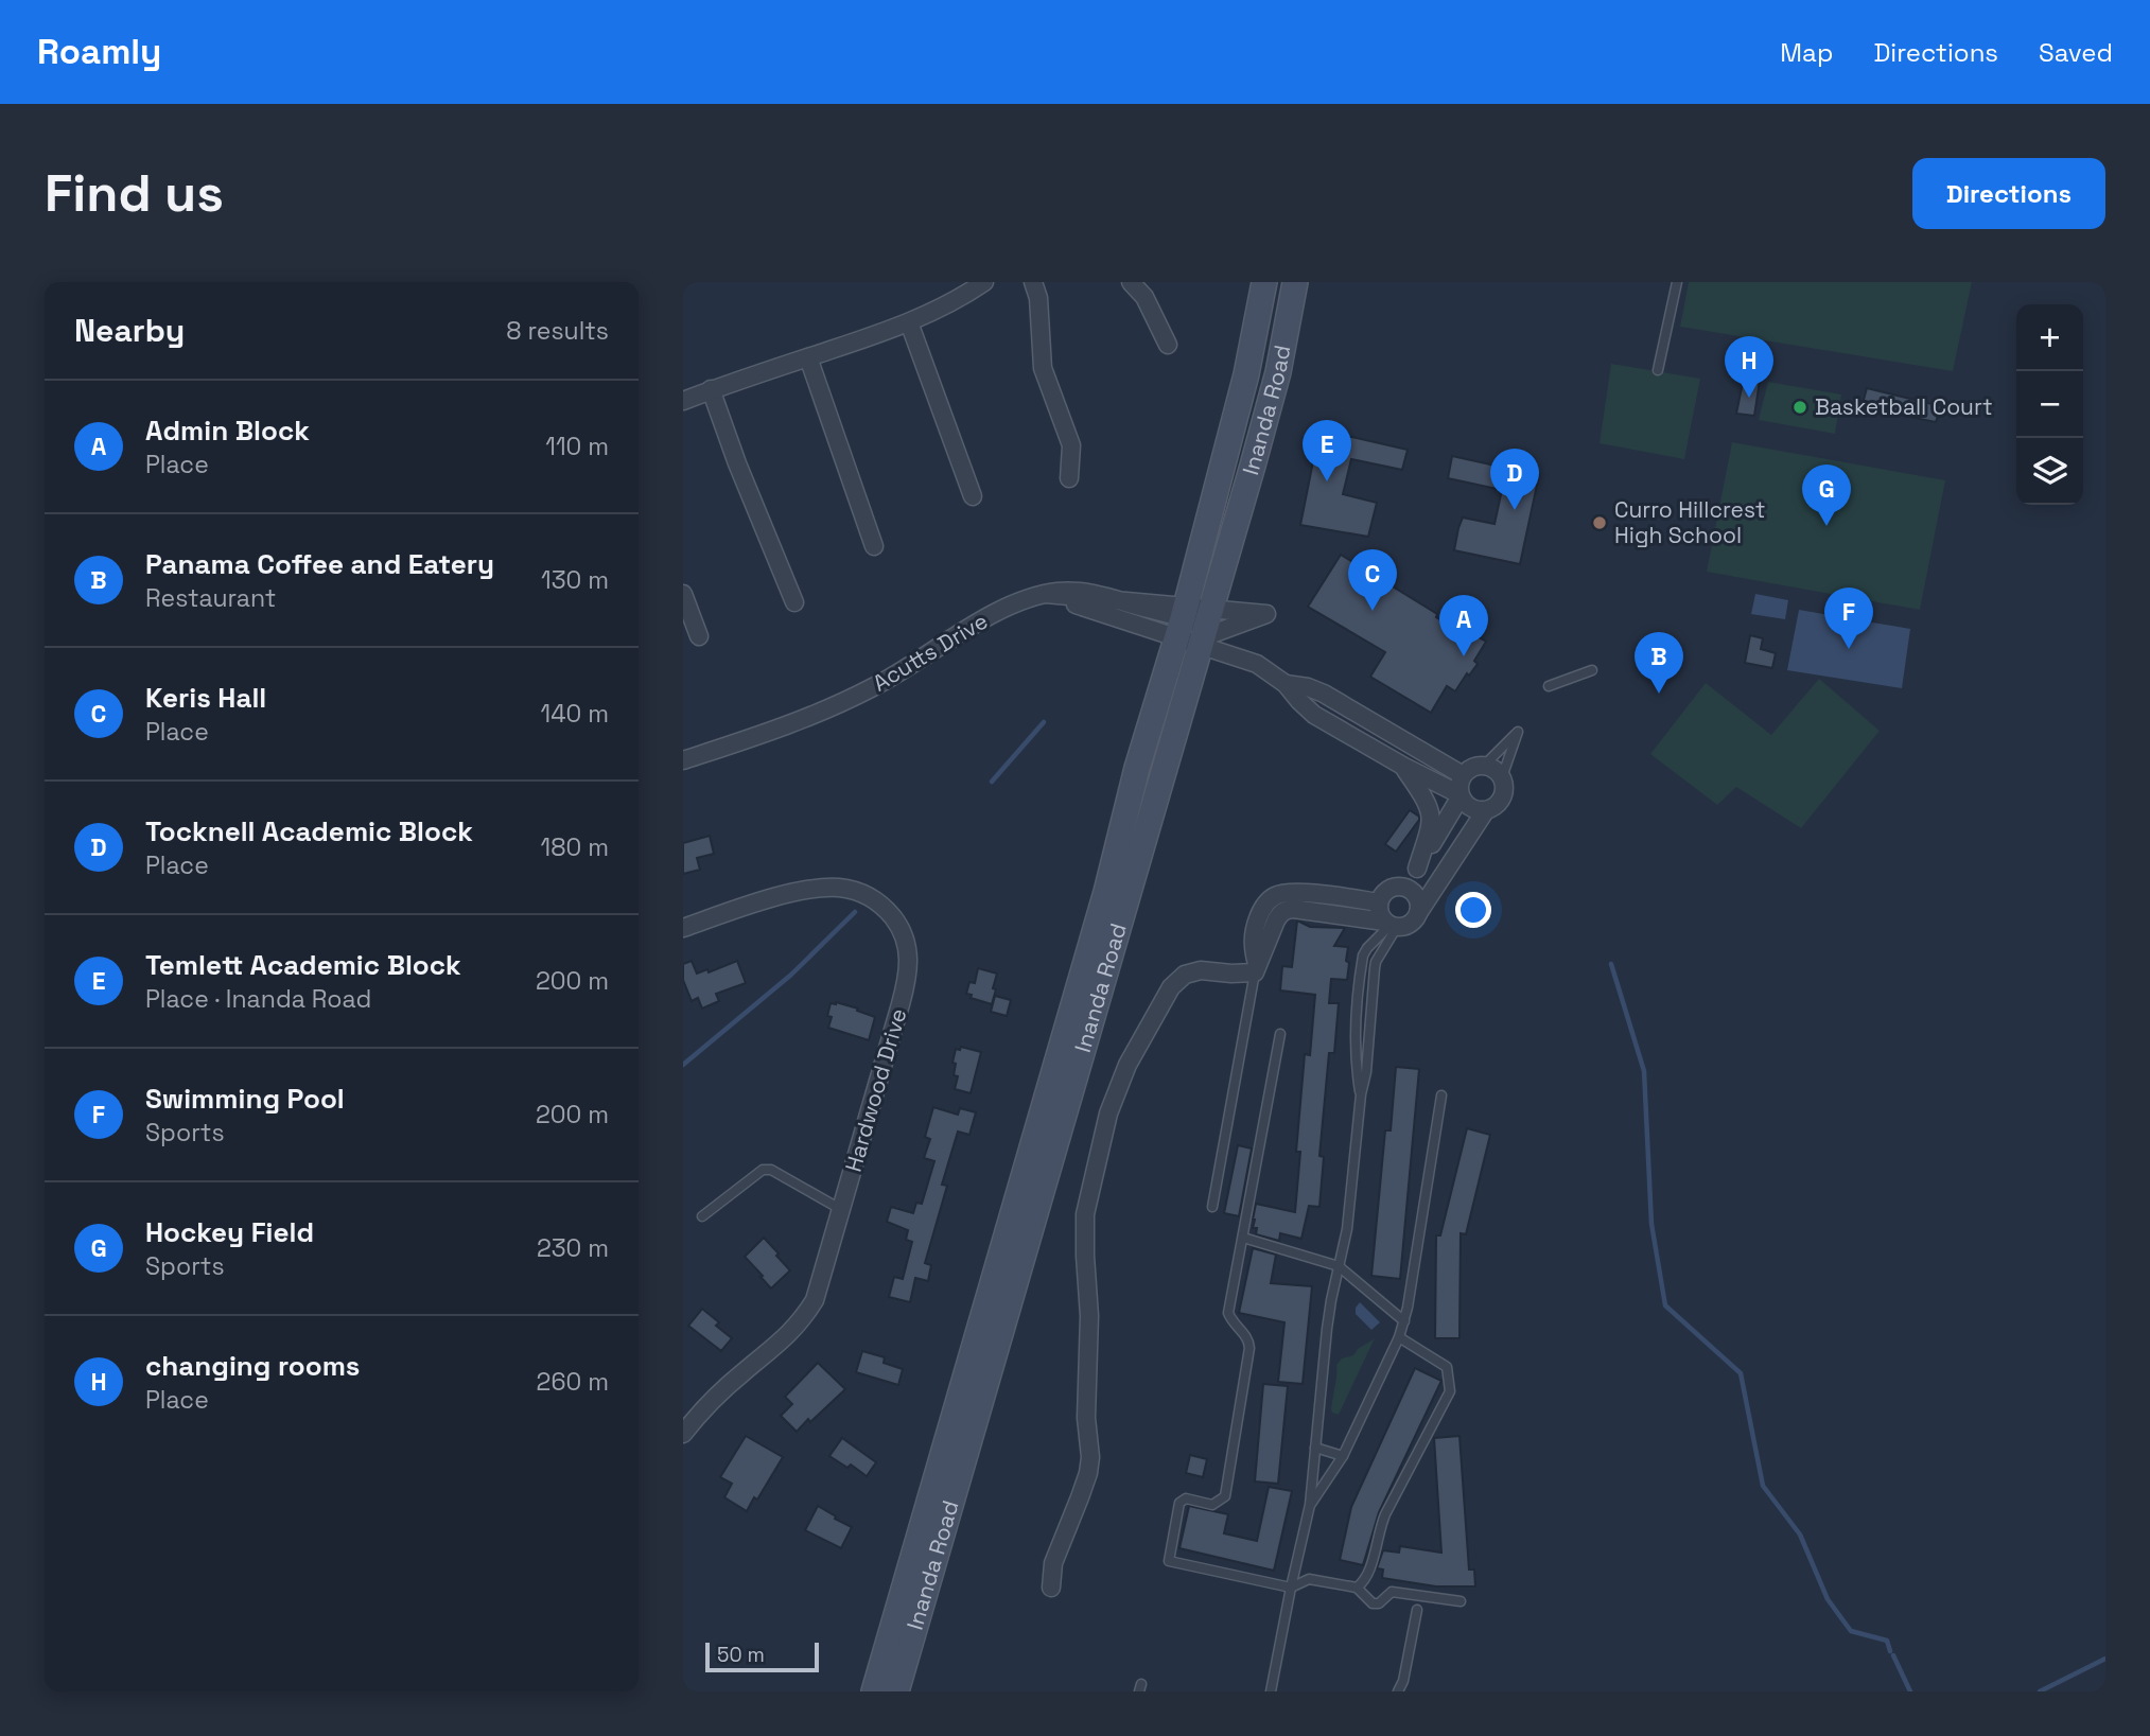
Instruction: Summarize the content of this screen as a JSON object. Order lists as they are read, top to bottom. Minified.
{"streets":{"main road":["Inanda Road"],"street":["Acutts Drive","Hardwood Drive"]},"crossings":[["Inanda Road","Acutts Drive"]],"places":["Basketball Court","Curro Hillcrest High School"],"scale_bar":"50 m","page":{"header":"Roamly","nav":["Map","Directions","Saved"],"buttons":"Directions","title":"Find us","heading":["Nearby","8 results"],"map_buttons":["+","−"],"pins":["H","E","D","G","C","F","A","B"],"list":[{"mark":"A","name":"Admin Block","note":"Place","value":"110 m"},{"mark":"B","name":"Panama Coffee and Eatery","note":"Restaurant","value":"130 m"},{"mark":"C","name":"Keris Hall","note":"Place","value":"140 m"},{"mark":"D","name":"Tocknell Academic Block","note":"Place","value":"180 m"},{"mark":"E","name":"Temlett Academic Block","note":"Place · Inanda Road","value":"200 m"},{"mark":"F","name":"Swimming Pool","note":"Sports","value":"200 m"},{"mark":"G","name":"Hockey Field","note":"Sports","value":"230 m"},{"mark":"H","name":"changing rooms","note":"Place","value":"260 m"}],"scale":"50 m"}}
